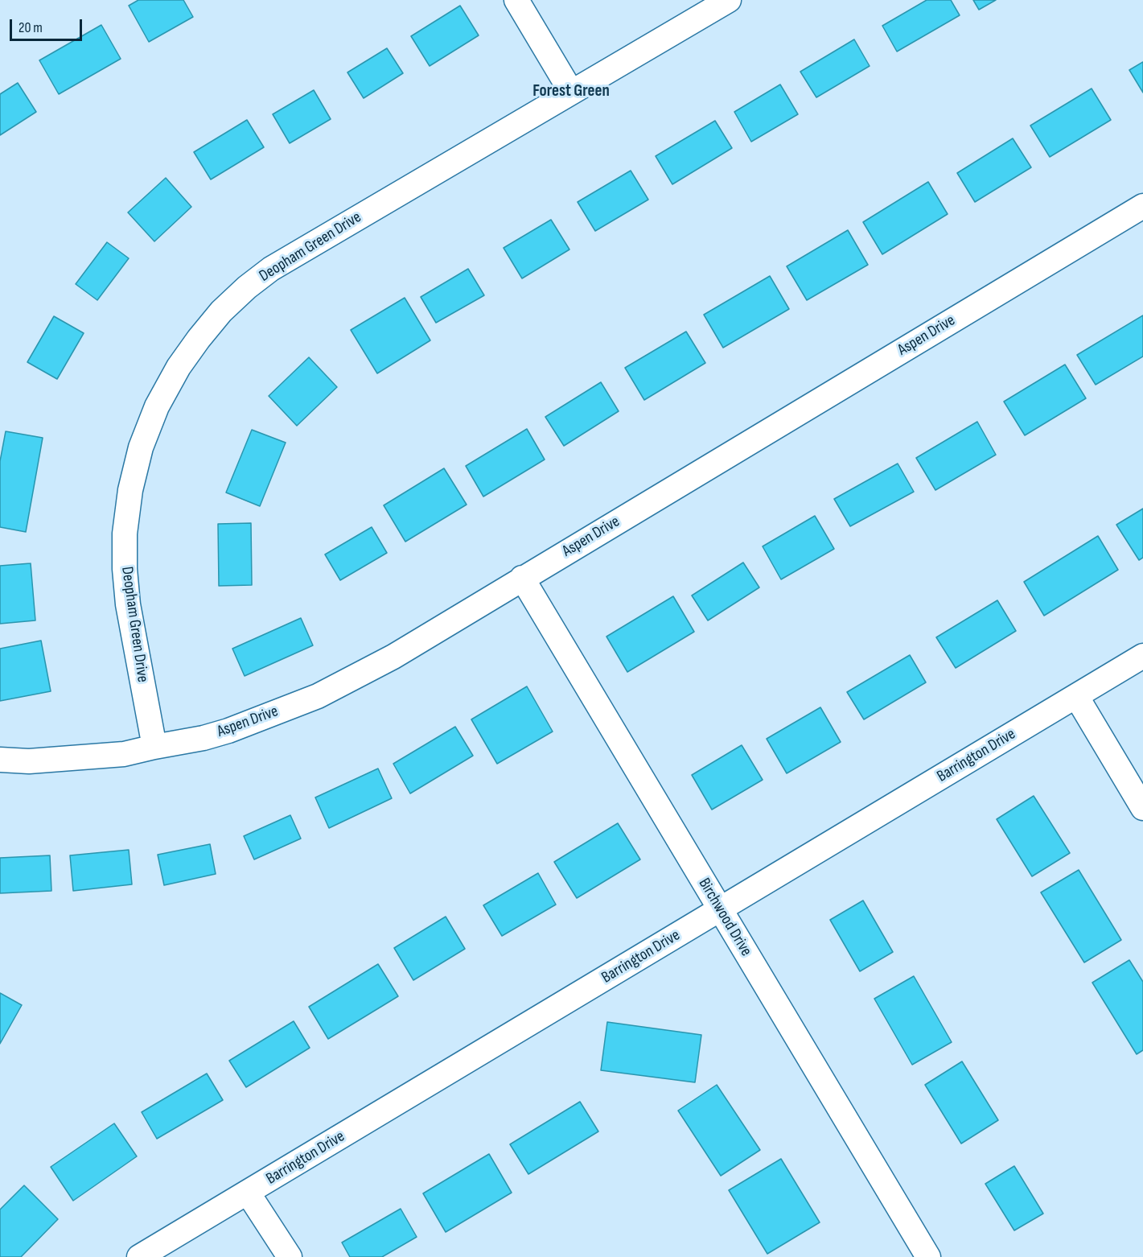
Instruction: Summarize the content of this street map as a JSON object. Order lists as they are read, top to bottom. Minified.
{"streets":{"street":["Deopham Green Drive","Aspen Drive","Barrington Drive","Birchwood Drive"]},"crossings":[["Deopham Green Drive","Aspen Drive"],["Aspen Drive","Birchwood Drive"],["Barrington Drive","Birchwood Drive"]],"districts":["Forest Green"],"scale_bar":"20 m"}
